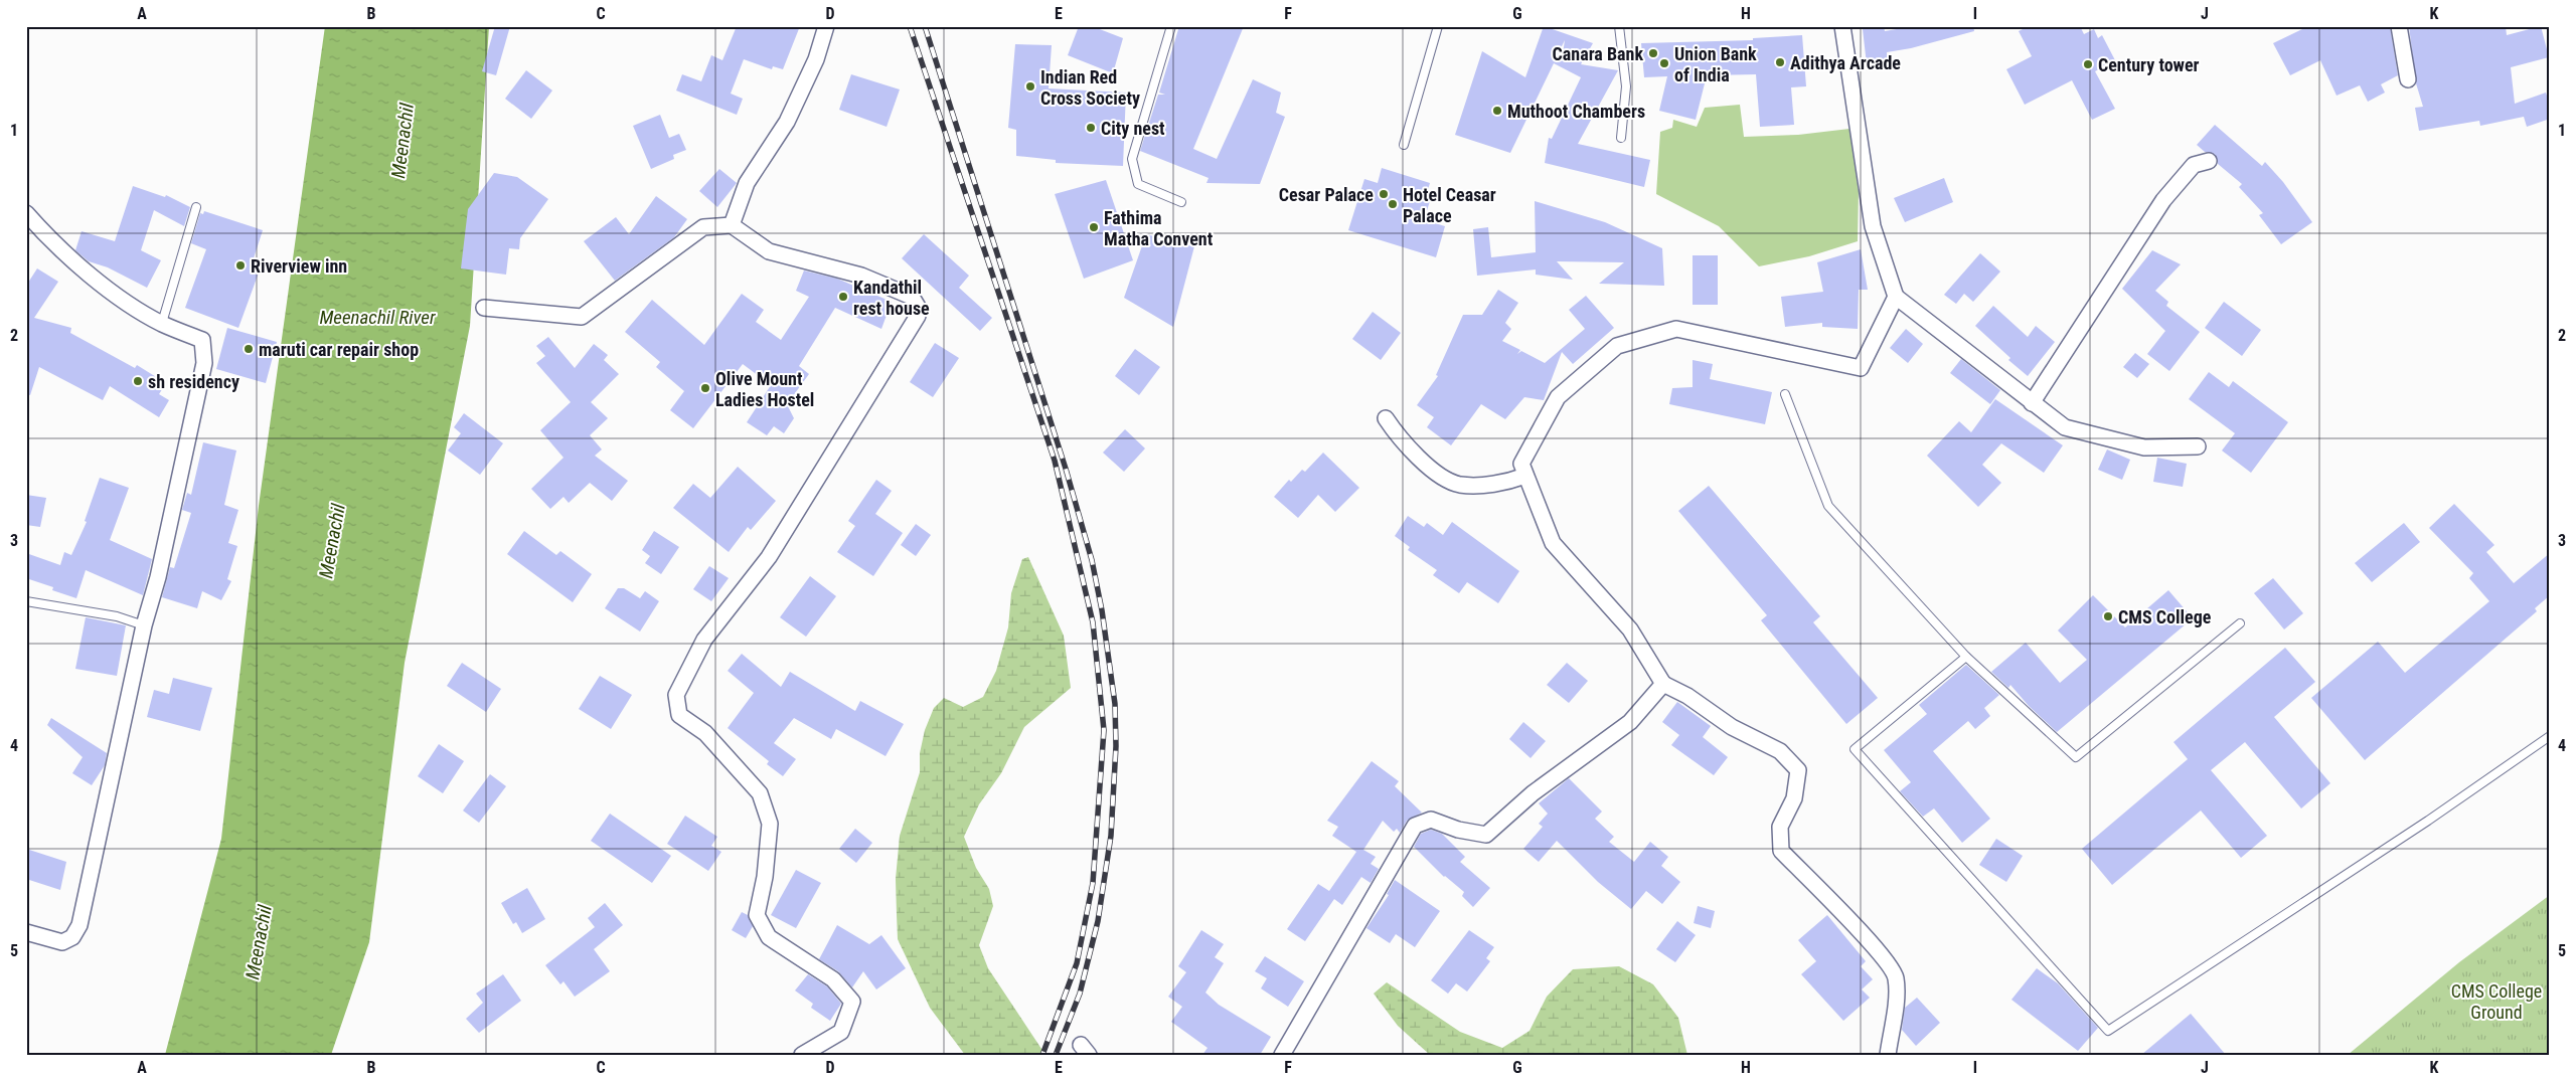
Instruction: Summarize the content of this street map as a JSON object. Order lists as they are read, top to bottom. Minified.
{"water":["Meenachil","Meenachil River"],"parks":["CMS College Ground"],"places":["Canara Bank","Adithya Arcade","Union Bank of India","Century tower","Indian Red Cross Society","Muthoot Chambers","City nest","Cesar Palace","Hotel Ceasar Palace","Fathima Matha Convent","Riverview inn","Kandathil rest house","maruti car repair shop","sh residency","Olive Mount Ladies Hostel","CMS College"],"grid":{"columns":["A","B","C","D","E","F","G","H","I","J","K"],"rows":["1","2","3","4","5"]}}
